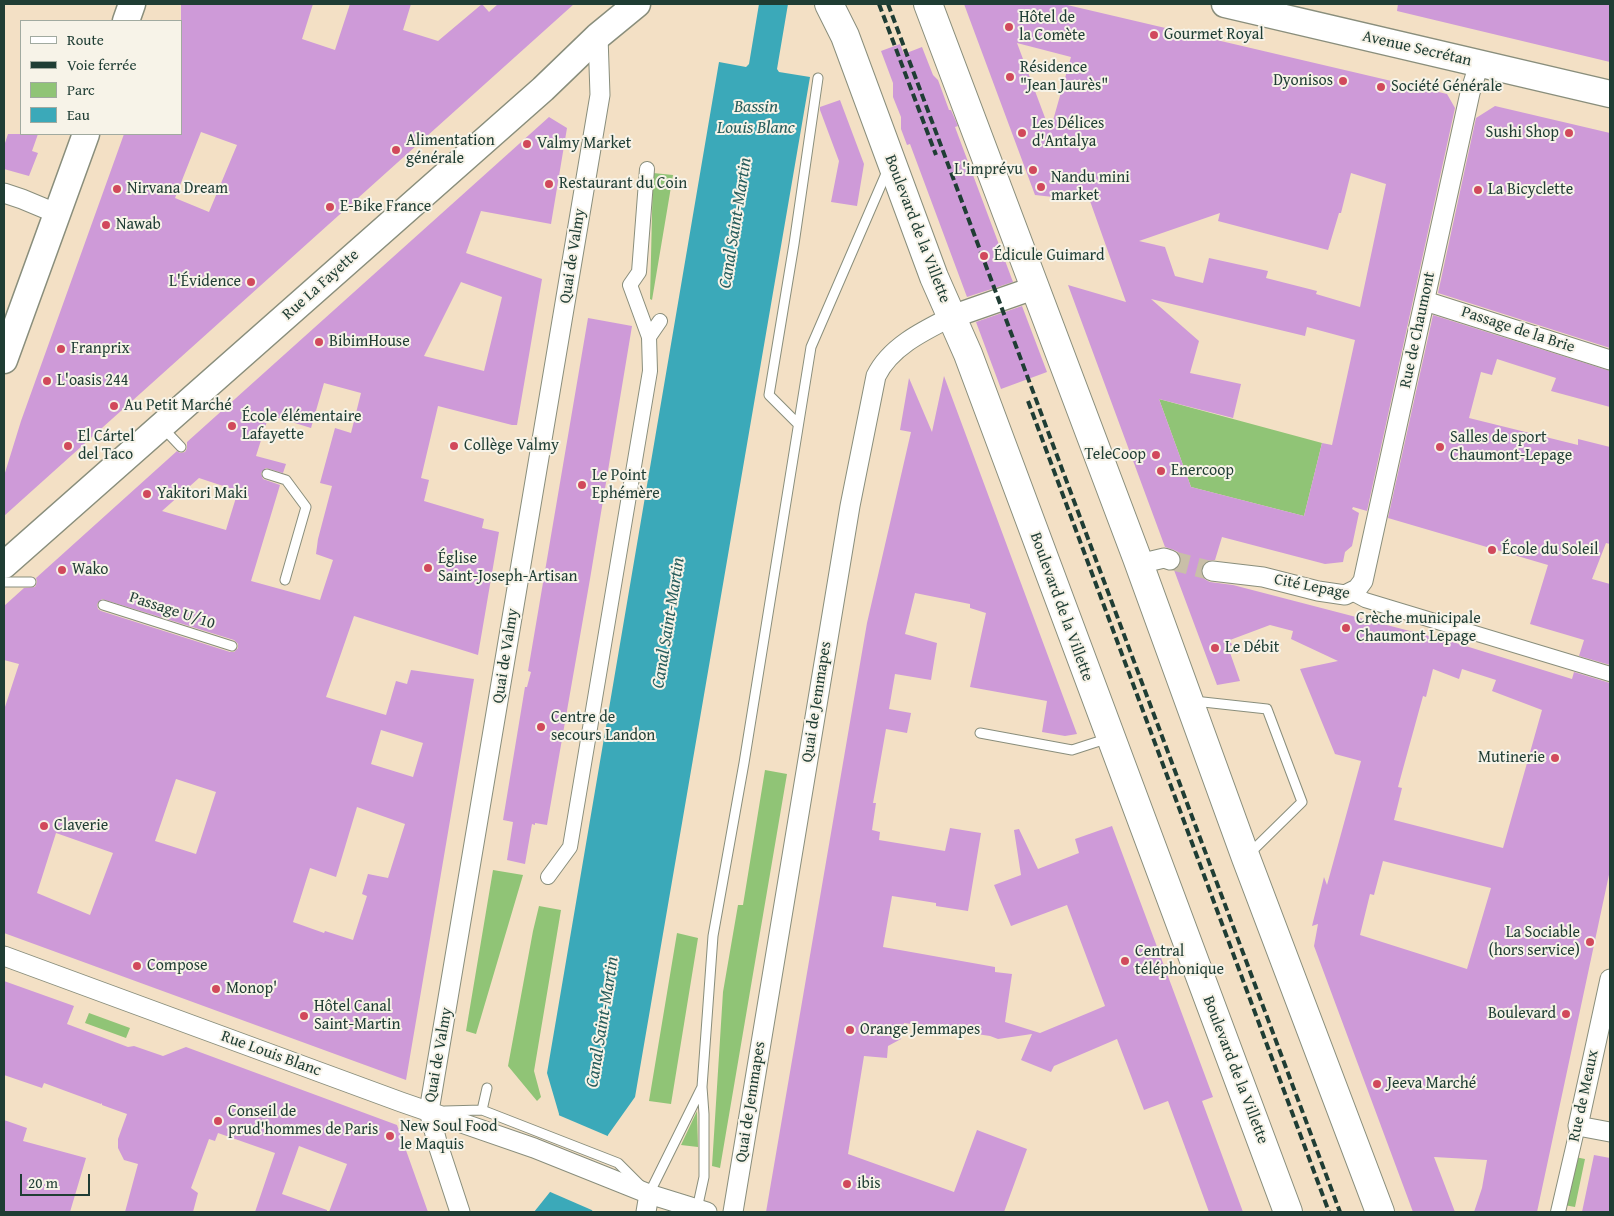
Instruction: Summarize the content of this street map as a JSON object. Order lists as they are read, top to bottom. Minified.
{"streets":{"main road":["Avenue Secrétan","Boulevard de la Villette","Rue La Fayette"],"street":["Quai de Valmy","Rue de Chaumont","Passage de la Brie","Cité Lepage","Quai de Jemmapes","Rue Louis Blanc","Rue de Meaux"],"lane":["Passage U/10"]},"crossings":[["Avenue Secrétan","Rue de Chaumont"],["Boulevard de la Villette","Quai de Jemmapes"],["Quai de Valmy","Rue La Fayette"],["Quai de Valmy","Rue Louis Blanc"],["Rue de Chaumont","Passage de la Brie"],["Rue de Chaumont","Cité Lepage"]],"water":["Bassin Louis Blanc","Canal Saint-Martin"],"places":["Hôtel de la Comète","Gourmet Royal","Résidence \"Jean Jaurès\"","Dyonisos","Société Générale","Les Délices d'Antalya","Sushi Shop","Valmy Market","Alimentation générale","L'imprévu","Restaurant du Coin","Nandu mini market","Nirvana Dream","La Bicyclette","E-Bike France","Nawab","Édicule Guimard","L'Évidence","BibimHouse","Franprix","L'oasis 244","Au Petit Marché","École élémentaire Lafayette","El Cártel del Taco","Collège Valmy","Salles de sport Chaumont-Lepage","TeleCoop","Enercoop","Le Point Ephémère","Yakitori Maki","École du Soleil","Église Saint-Joseph-Artisan","Wako","Crèche municipale Chaumont Lepage","Le Débit","Centre de secours Landon","Mutinerie","Claverie","La Sociable (hors service)","Central téléphonique","Compose","Monop'","Boulevard","Hôtel Canal Saint-Martin","Orange Jemmapes","Jeeva Marché","Conseil de prud'hommes de Paris","New Soul Food le Maquis","ibis"],"legend":["Route","Voie ferrée","Parc","Eau"],"scale_bar":"20 m"}
